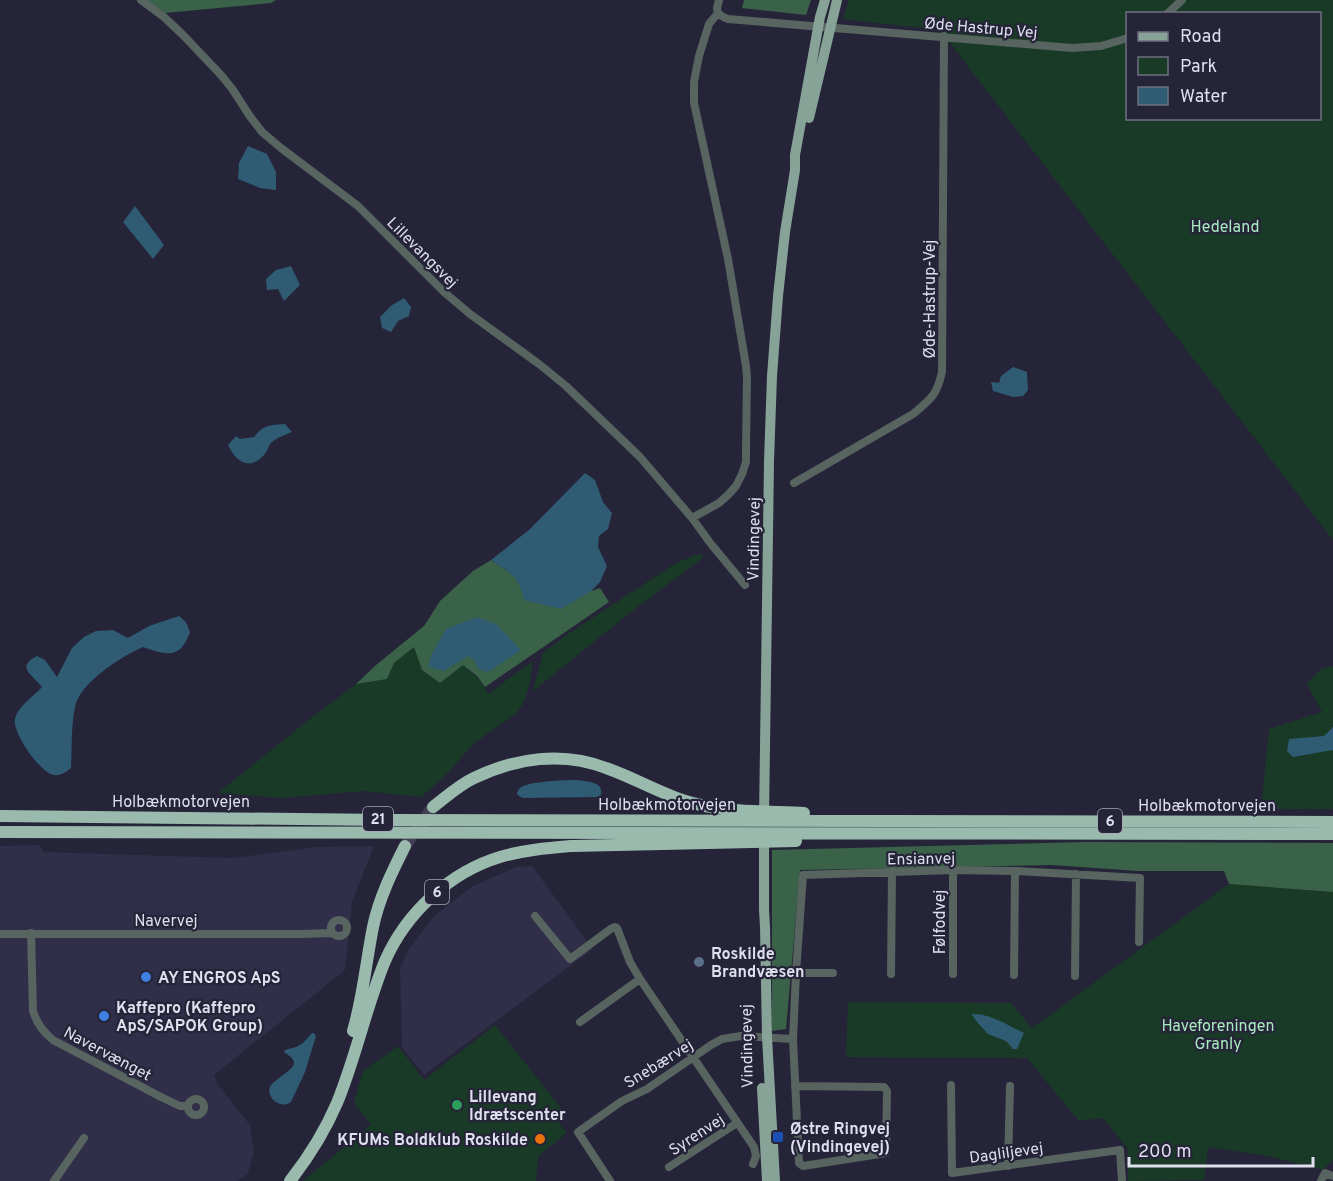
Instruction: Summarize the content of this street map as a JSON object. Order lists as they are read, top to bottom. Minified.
{"streets":{"highway":["Holbækmotorvejen","21","6"],"main road":["Vindingevej"],"street":["Øde Hastrup Vej","Lillevangsvej","Øde-Hastrup-Vej","Ensianvej","Navervej","Følfodvej","Navervænget","Snebærvej","Syrenvej","Dagliljevej"]},"crossings":[["Øde Hastrup Vej","Øde-Hastrup-Vej"],["Øde Hastrup Vej","Vindingevej"],["Vindingevej","Snebærvej"],["Holbækmotorvejen","6"],["Ensianvej","Følfodvej"],["Ensianvej","Snebærvej"],["Navervej","Navervænget"]],"parks":["Hedeland","Haveforeningen Granly"],"places":{"other":["Roskilde Brandvæsen","AY ENGROS ApS","Kaffepro (Kaffepro ApS/SAPOK Group)","Lillevang Idrætscenter","KFUMs Boldklub Roskilde"],"transit":["Østre Ringvej (Vindingevej)"]},"legend":["Road","Park","Water"],"scale_bar":"200 m"}
